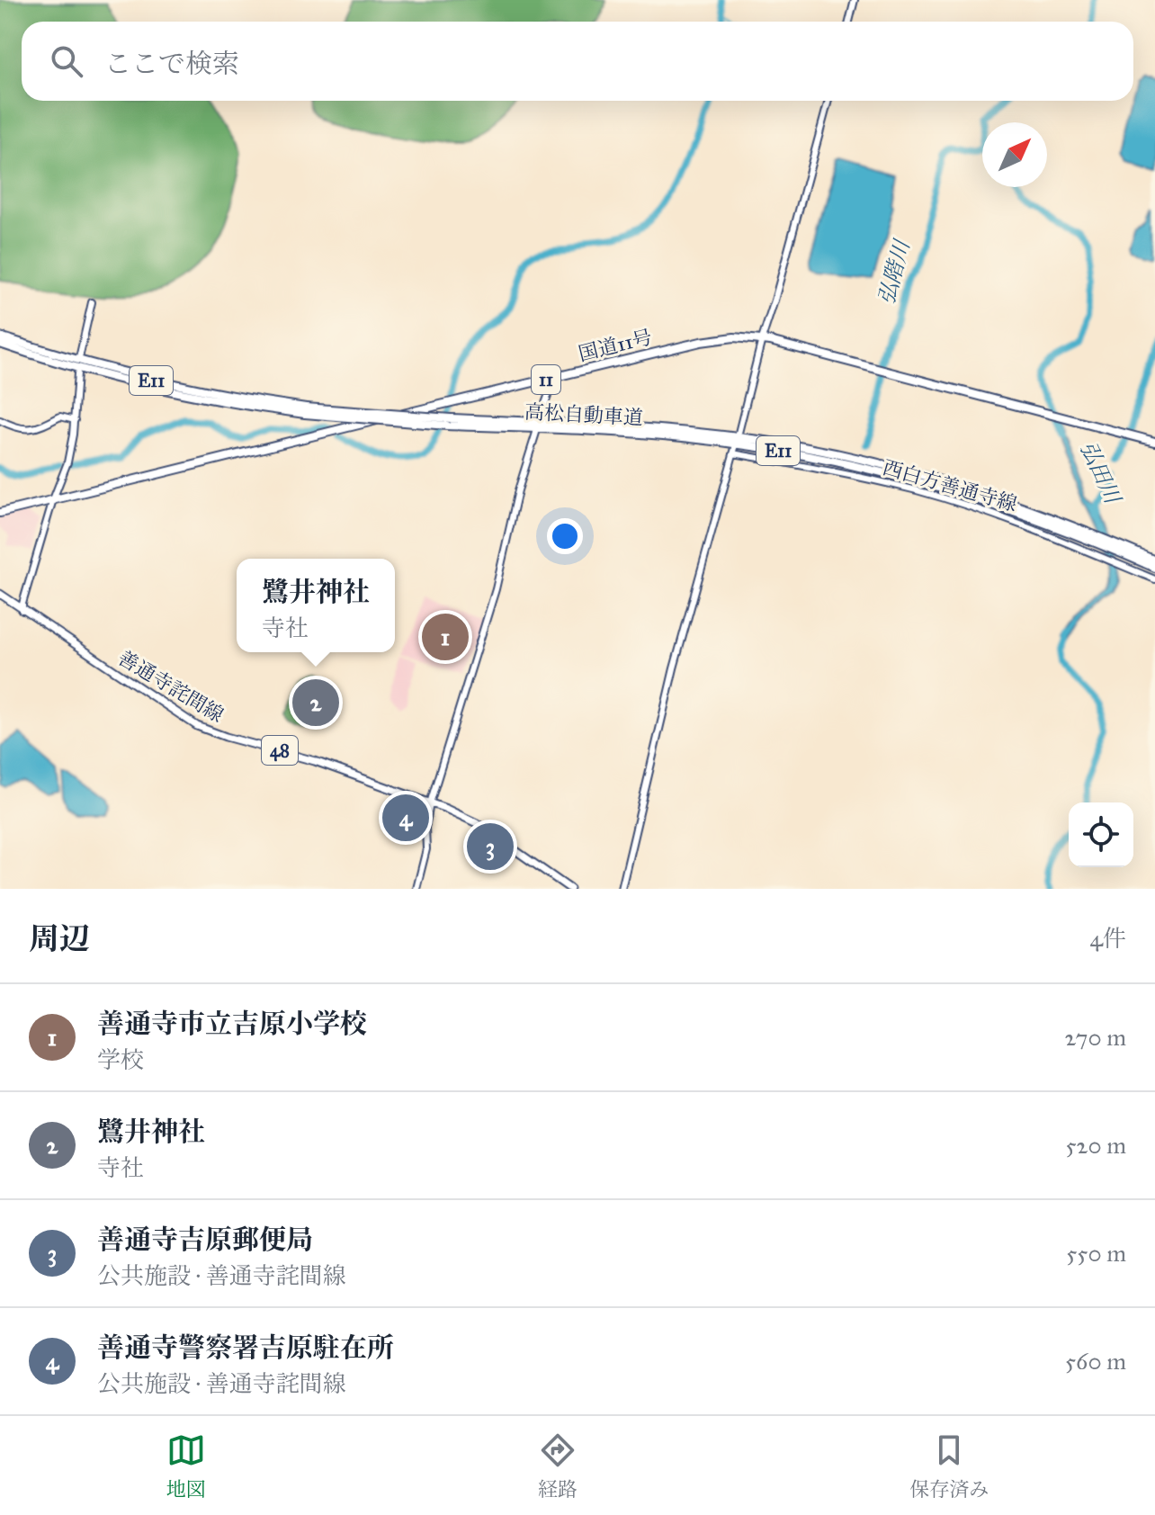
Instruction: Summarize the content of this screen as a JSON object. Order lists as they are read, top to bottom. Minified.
{"streets":{"highway":["国道11号","11","E11","高松自動車道"],"main road":["善通寺詫間線","48"],"street":["西白方善通寺線"]},"water":["弘階川","弘田川"],"north":"top right","page":{"search":"ここで検索","popup":["鷺井神社","寺社"],"pins":["1","2","4","3"],"heading":["周辺","4件"],"list":[{"mark":"1","name":"善通寺市立吉原小学校","note":"学校","value":"270 m"},{"mark":"2","name":"鷺井神社","note":"寺社","value":"520 m"},{"mark":"3","name":"善通寺吉原郵便局","note":"公共施設 · 善通寺詫間線","value":"550 m"},{"mark":"4","name":"善通寺警察署吉原駐在所","note":"公共施設 · 善通寺詫間線","value":"560 m"}],"nav":["地図","経路","保存済み"]}}
